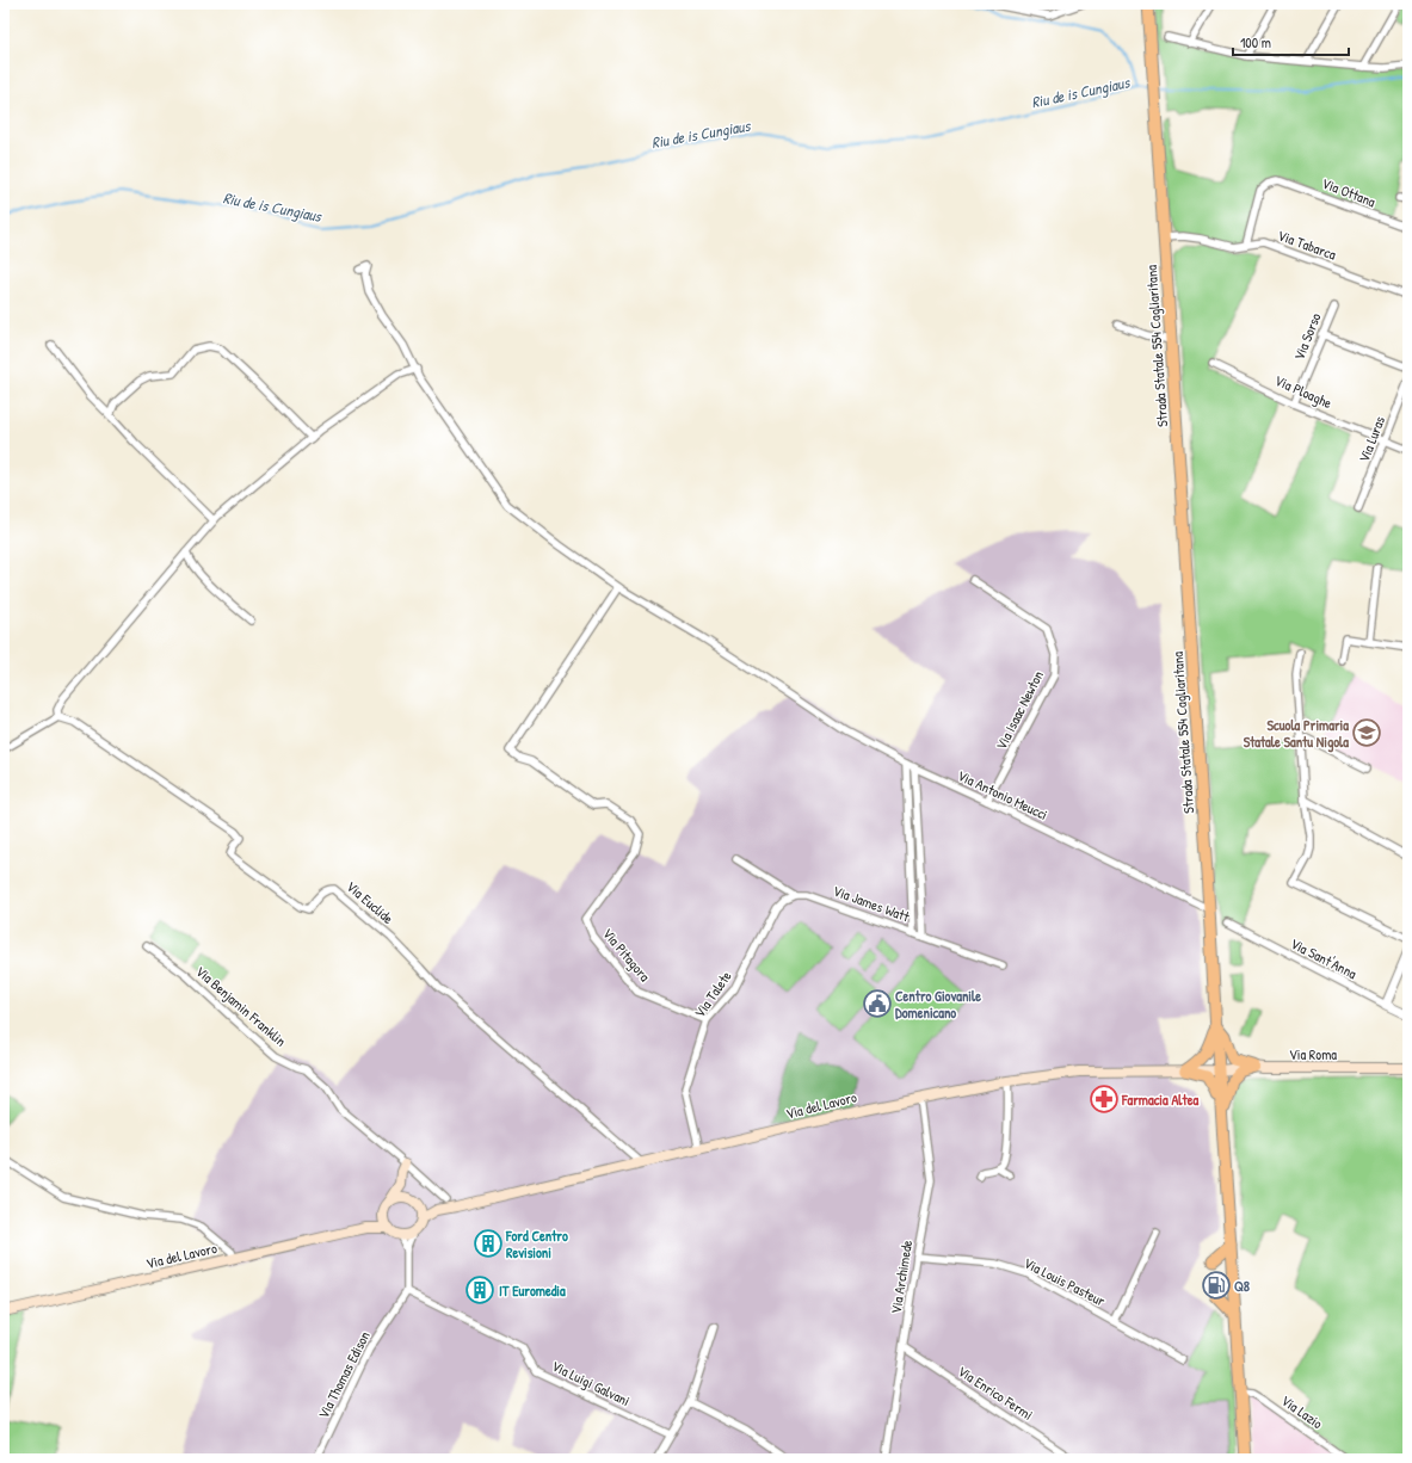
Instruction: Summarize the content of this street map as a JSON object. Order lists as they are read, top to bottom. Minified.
{"streets":{"main road":["Strada Statale 554 Cagliaritana","Via Roma","Via del Lavoro"],"street":["Via Ottana","Via Tabarca","Via Sorso","Via Ploaghe","Via Luras","Via Isaac Newton","Via Antonio Meucci","Via Euclide","Via James Watt","Via Pitagora","Via Sant'Anna","Via Talete","Via Benjamin Franklin","Via Archimede","Via Louis Pasteur","Via Thomas Edison","Via Luigi Galvani","Via Enrico Fermi","Via Lazio"]},"crossings":[["Via Ottana","Via Tabarca"],["Via Tabarca","Strada Statale 554 Cagliaritana"],["Via Sorso","Via Ploaghe"],["Strada Statale 554 Cagliaritana","Via Antonio Meucci"],["Strada Statale 554 Cagliaritana","Via Roma"],["Strada Statale 554 Cagliaritana","Via del Lavoro"],["Strada Statale 554 Cagliaritana","Via Lazio"],["Via Ploaghe","Via Luras"],["Via Isaac Newton","Via Antonio Meucci"],["Via Antonio Meucci","Via Pitagora"],["Via Euclide","Via del Lavoro"],["Via James Watt","Via Talete"],["Via Pitagora","Via Talete"],["Via Talete","Via del Lavoro"],["Via Roma","Via del Lavoro"],["Via del Lavoro","Via Archimede"],["Via Archimede","Via Louis Pasteur"],["Via Archimede","Via Enrico Fermi"],["Via Thomas Edison","Via Luigi Galvani"]],"water":["Riu de is Cungiaus"],"places":{"school or university":["Scuola Primaria Statale Santu Nigola"],"public building":["Centro Giovanile Domenicano"],"pharmacy":["Farmacia Altea"],"building":["Ford Centro Revisioni","IT Euromedia"],"fuel station":["Q8"]},"scale_bar":"100 m"}
